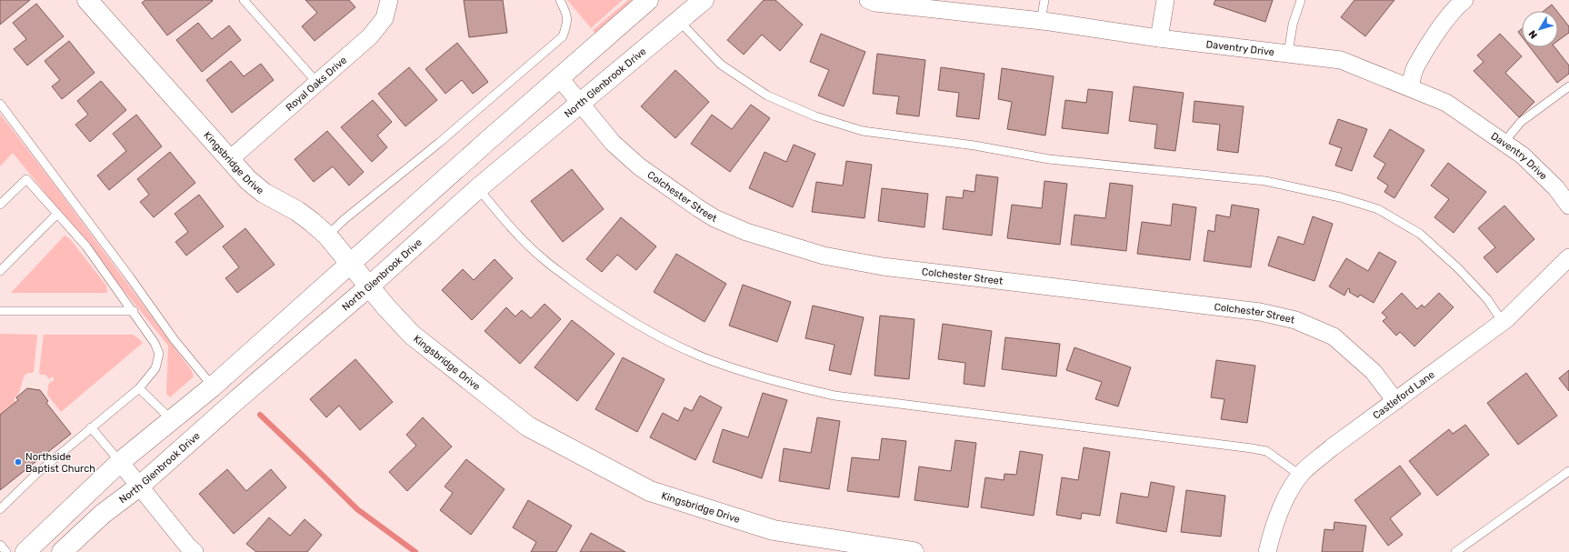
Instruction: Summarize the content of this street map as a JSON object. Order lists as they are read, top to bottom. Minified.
{"streets":{"main road":["North Glenbrook Drive","Kingsbridge Drive"],"street":["Daventry Drive","Royal Oaks Drive","Colchester Street","Castleford Lane"]},"crossings":[["North Glenbrook Drive","Kingsbridge Drive"],["North Glenbrook Drive","Colchester Street"],["Royal Oaks Drive","Kingsbridge Drive"],["Colchester Street","Castleford Lane"]],"places":["Northside Baptist Church"],"north":"bottom left"}
